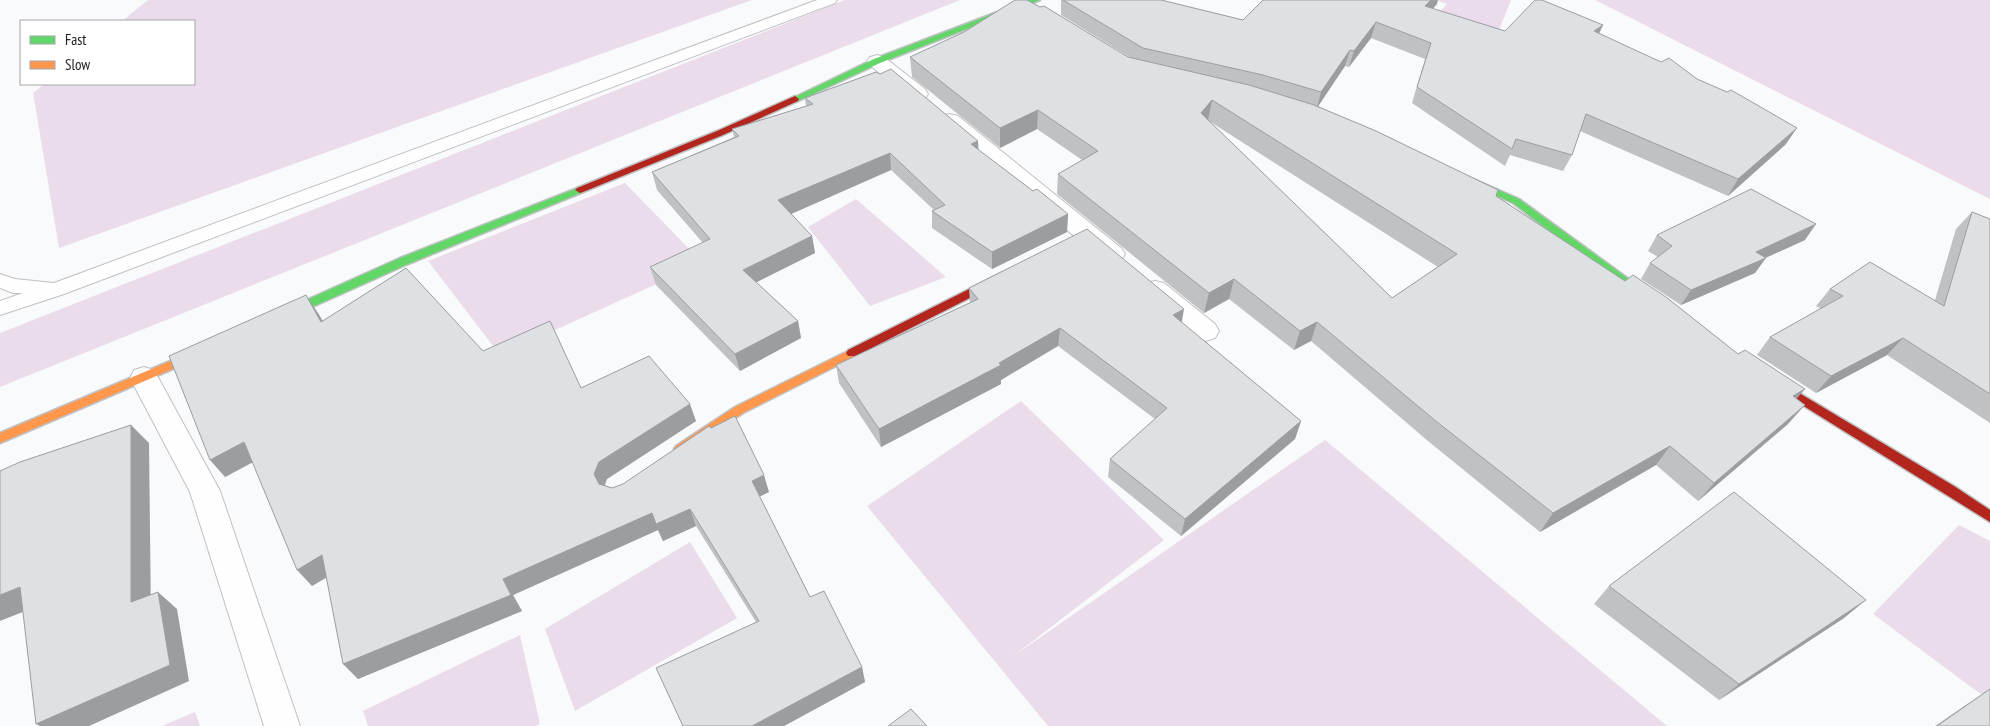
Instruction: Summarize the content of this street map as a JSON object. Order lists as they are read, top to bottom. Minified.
{"legend":["Fast","Slow"]}
